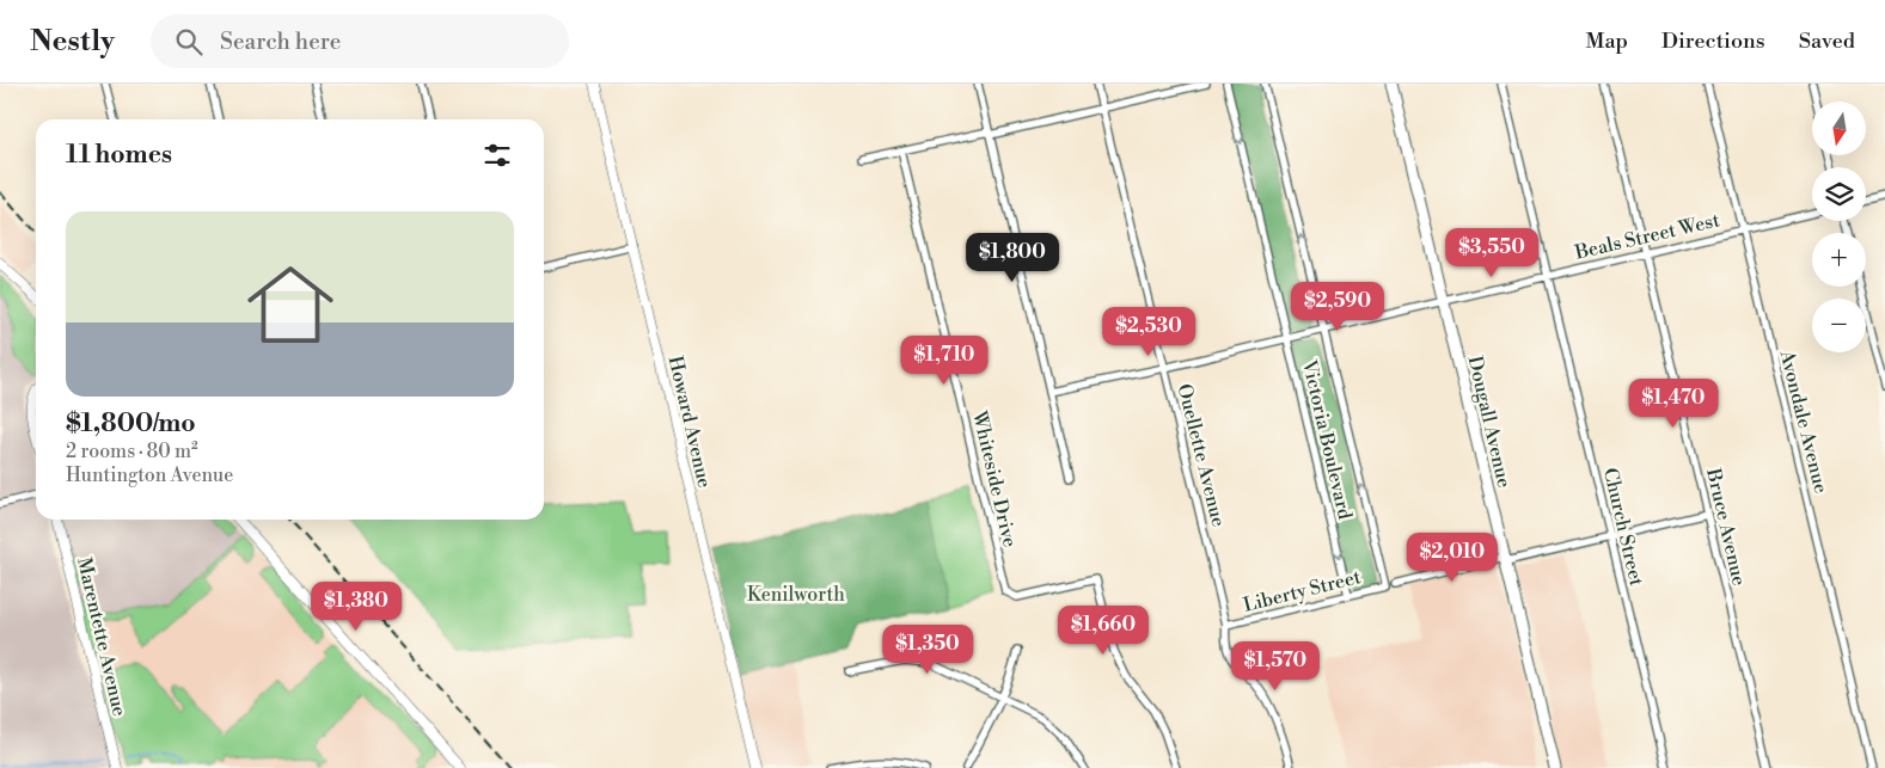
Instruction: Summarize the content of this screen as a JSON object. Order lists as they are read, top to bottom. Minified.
{"streets":{"main road":["Dougall Avenue"],"street":["Beals Street West","Howard Avenue","Avondale Avenue","Victoria Boulevard","Ouellette Avenue","Whiteside Drive","Church Street","Bruce Avenue","Liberty Street","Marentette Avenue"]},"crossings":[["Beals Street West","Dougall Avenue"],["Beals Street West","Avondale Avenue"],["Beals Street West","Victoria Boulevard"],["Beals Street West","Ouellette Avenue"],["Beals Street West","Church Street"],["Beals Street West","Bruce Avenue"],["Victoria Boulevard","Liberty Street"],["Ouellette Avenue","Liberty Street"]],"parks":["Kenilworth"],"north":"bottom","page":{"header":"Nestly","search":"Search here","nav":["Map","Directions","Saved"],"map_buttons":["+","−"],"heading":"11 homes","list":[{"name":"$1,800/mo","note":"2 rooms · 80 m² · Huntington Avenue"}],"price":["$3,550","$1,800","$2,590","$2,530","$1,710","$1,470","$2,010","$1,380","$1,660","$1,350","$1,570"]}}
